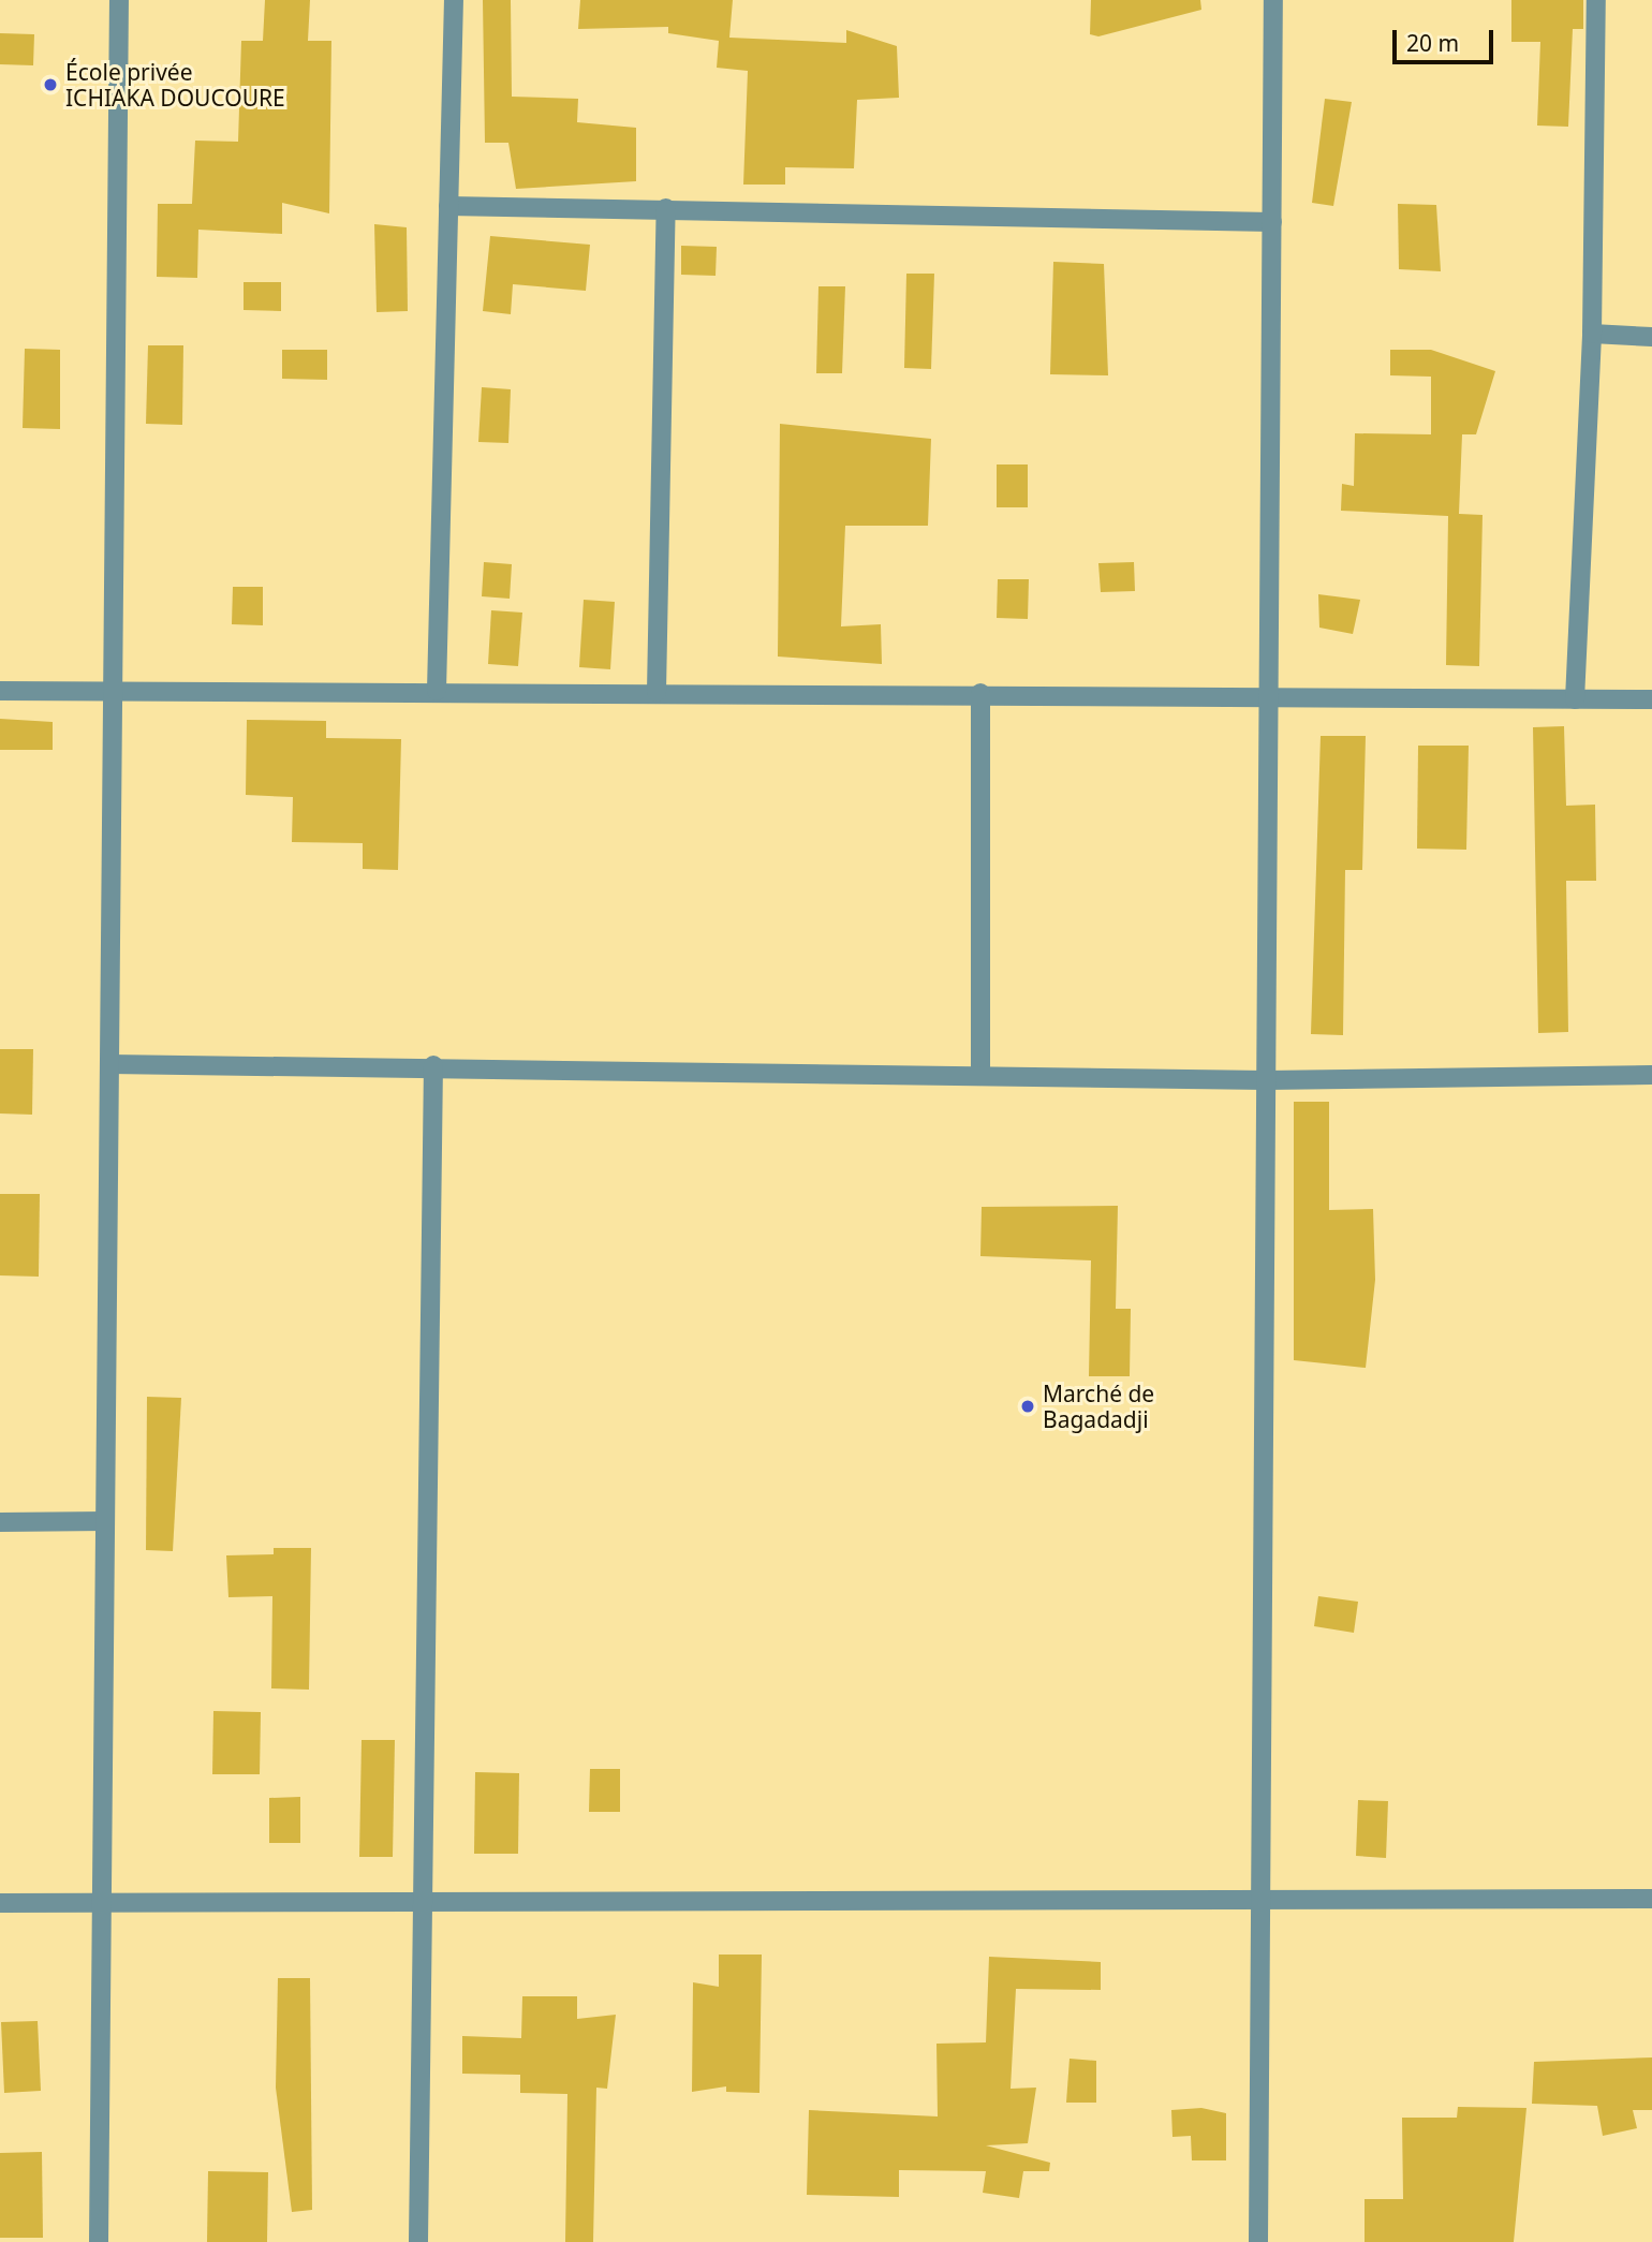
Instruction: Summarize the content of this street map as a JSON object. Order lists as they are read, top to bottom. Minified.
{"places":["École privée ICHIAKA DOUCOURE","Marché de Bagadadji"],"scale_bar":"20 m"}
